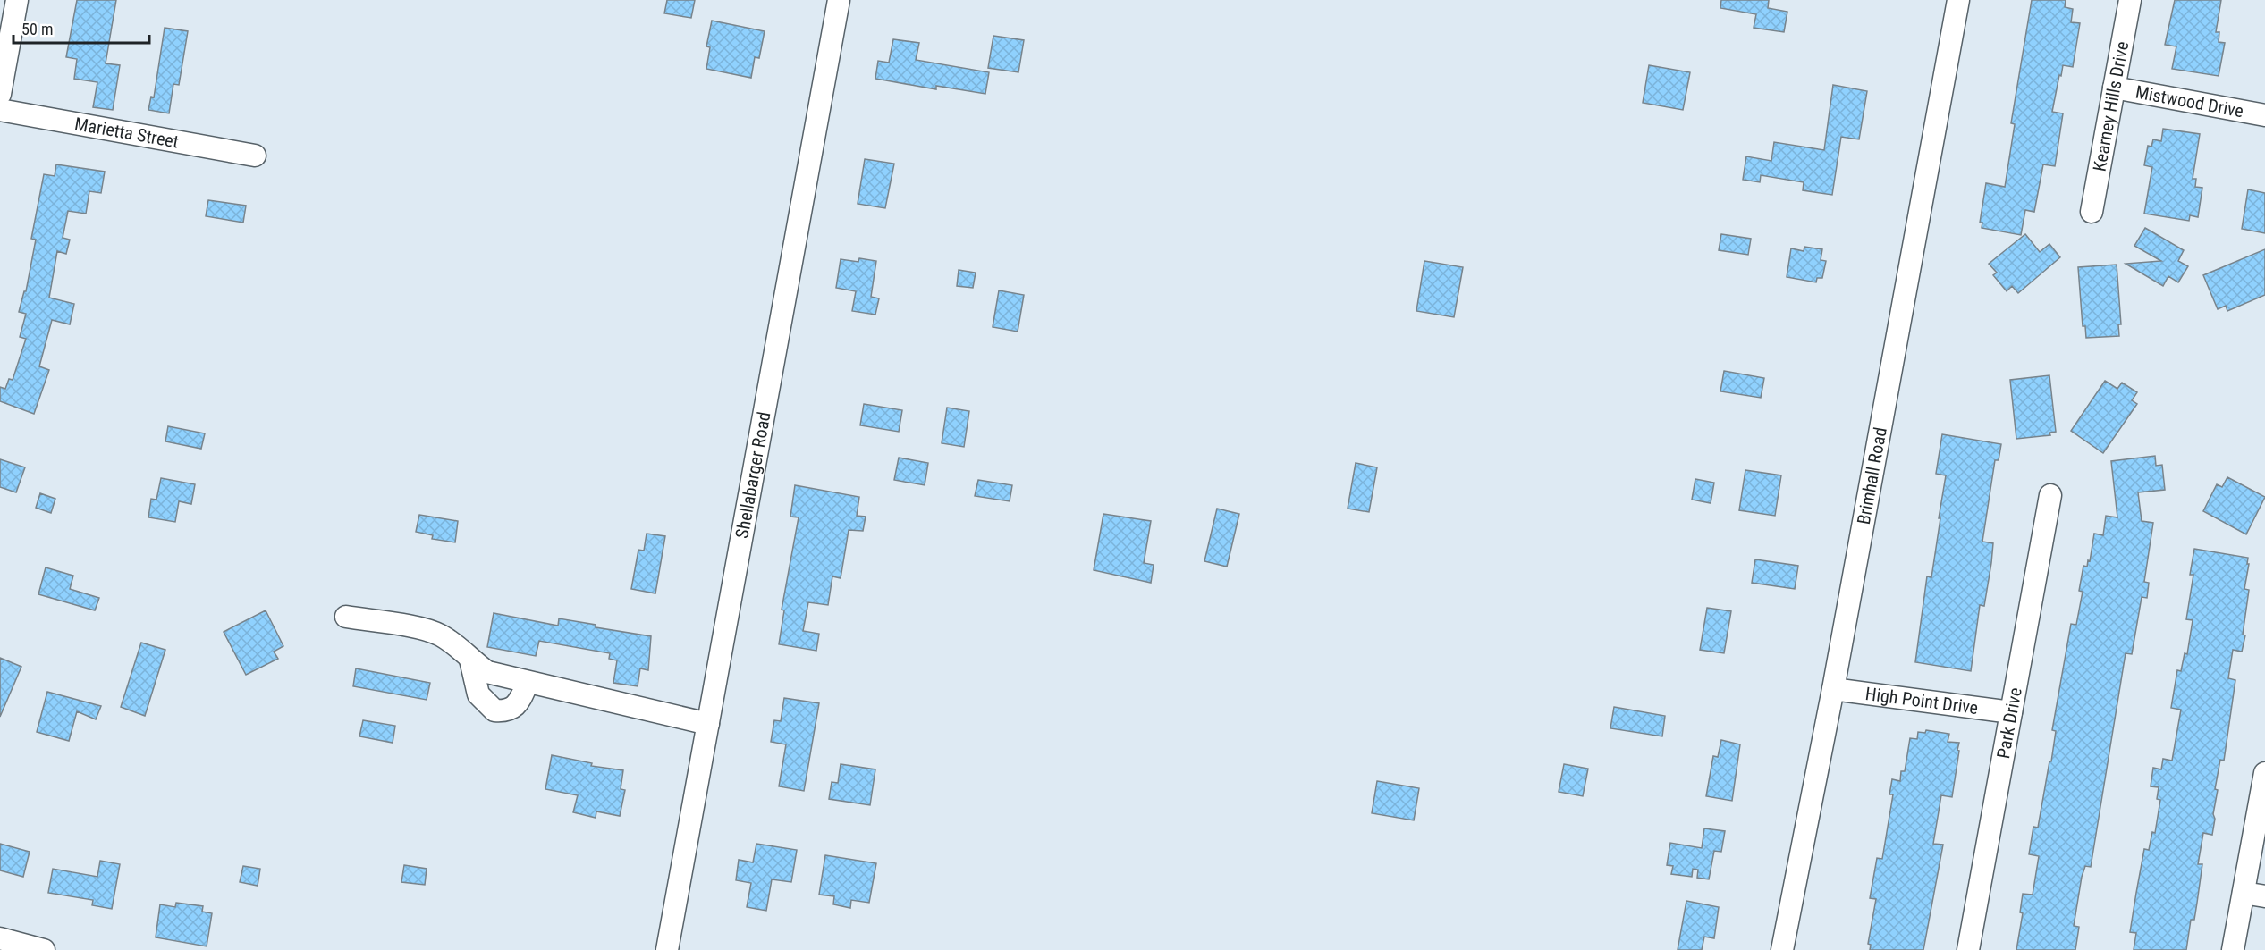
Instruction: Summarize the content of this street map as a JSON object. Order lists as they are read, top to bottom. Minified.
{"streets":{"street":["Mistwood Drive","Kearney Hills Drive","Marietta Street","Shellabarger Road","Brimhall Road","High Point Drive","Park Drive"]},"crossings":[["Mistwood Drive","Kearney Hills Drive"],["Brimhall Road","High Point Drive"],["High Point Drive","Park Drive"]],"scale_bar":"50 m"}
